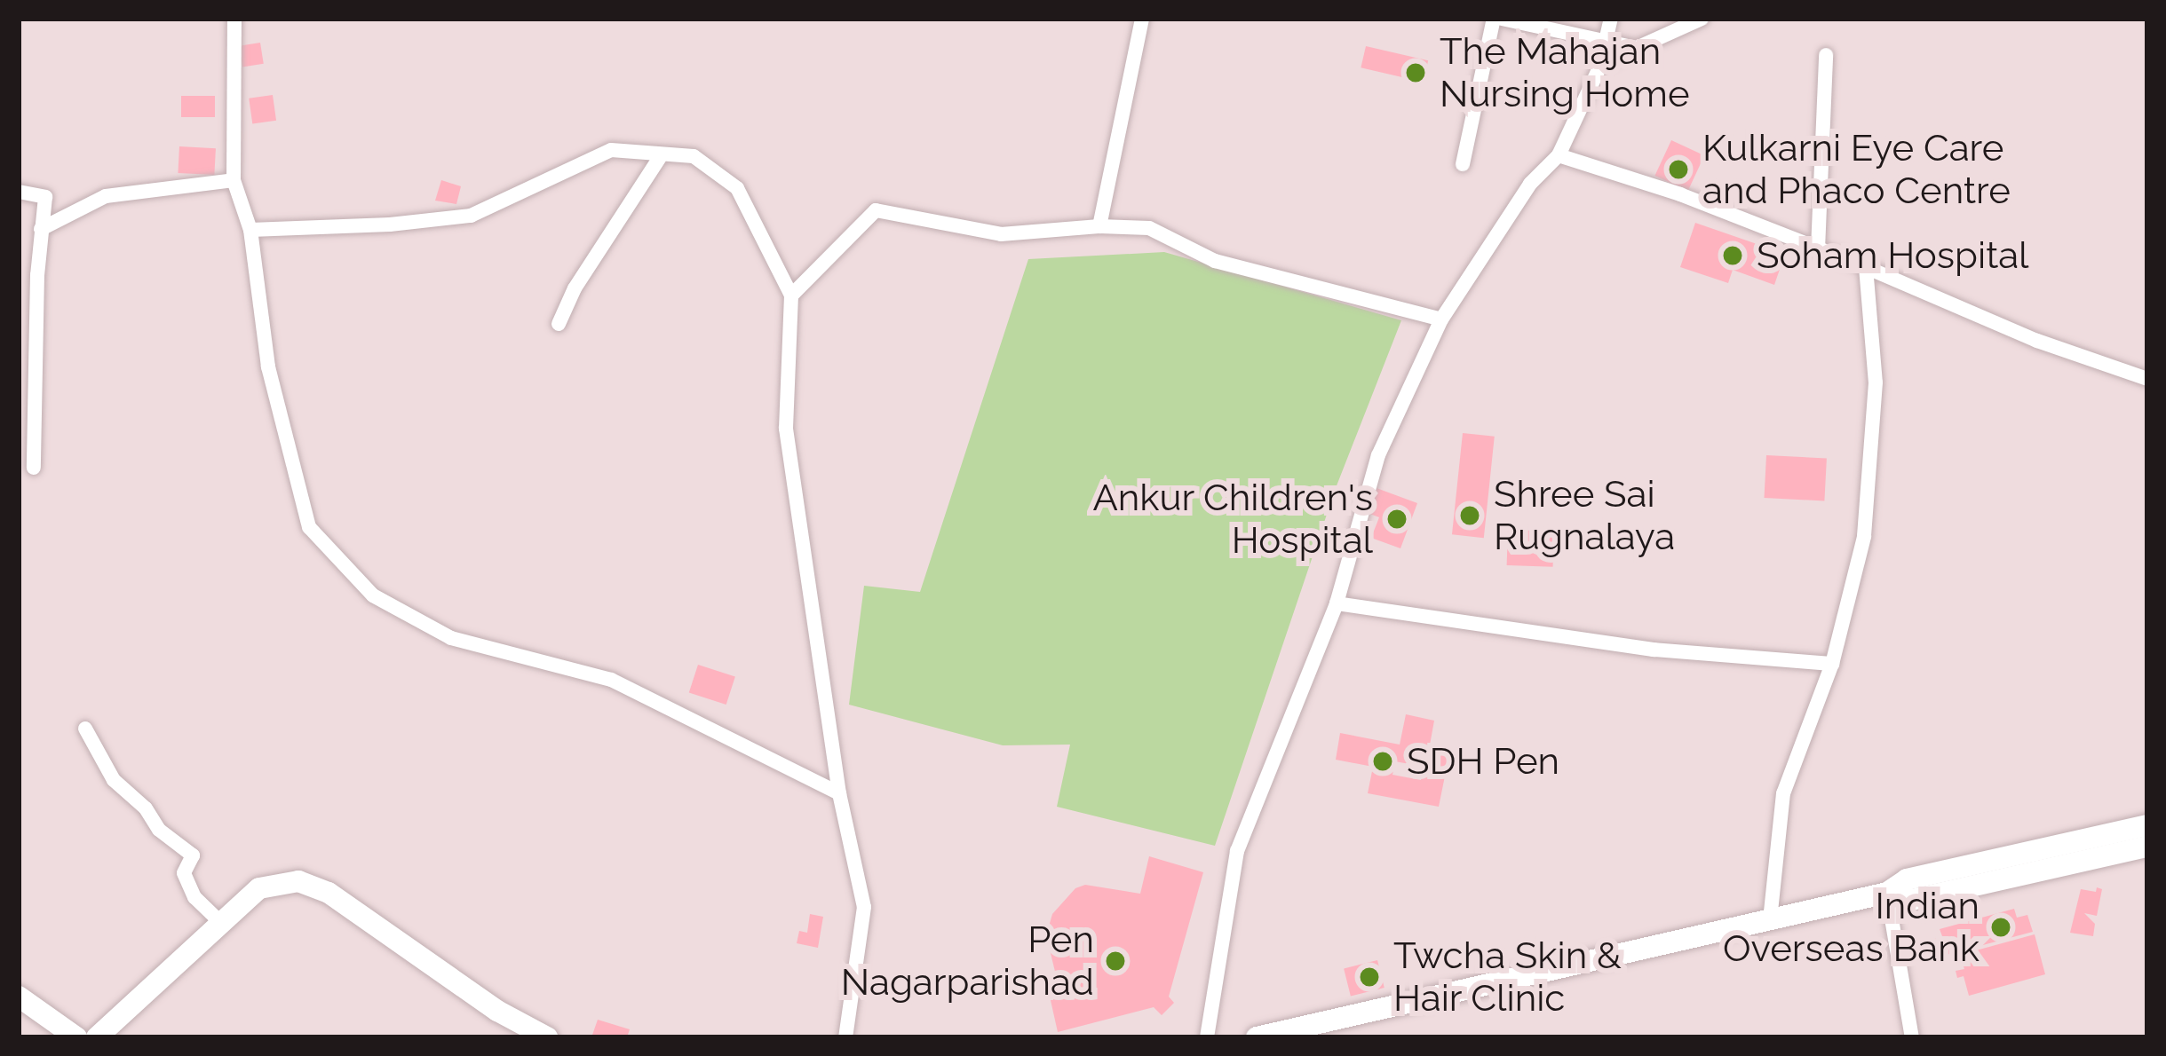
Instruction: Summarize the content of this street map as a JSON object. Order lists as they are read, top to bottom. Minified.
{"places":["The Mahajan Nursing Home","Kulkarni Eye Care and Phaco Centre","Soham Hospital","Shree Sai Rugnalaya","Ankur Children's Hospital","SDH Pen","Indian Overseas Bank","Pen Nagarparishad","Twcha Skin & Hair Clinic"]}
